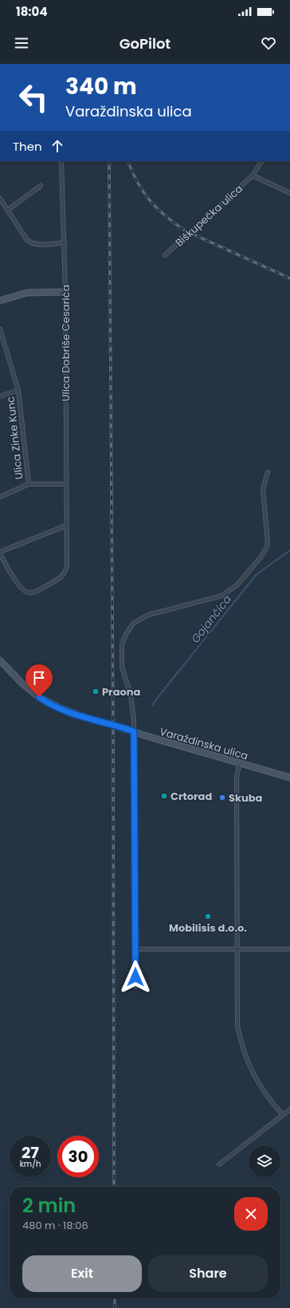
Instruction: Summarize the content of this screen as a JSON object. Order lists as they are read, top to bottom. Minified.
{"streets":{"main road":["Varaždinska ulica"],"street":["Biškupečka ulica","Ulica Dobriše Cesarića","Ulica Zinke Kunc"]},"crossings":[["Ulica Dobriše Cesarića","Ulica Zinke Kunc"]],"water":["Gojančica"],"places":["Praona","Crtorad","Skuba","Mobilisis d.o.o."],"page":{"status":"18:04","header":"GoPilot","turn":["340 m","Varaždinska ulica"],"then":"Then","speed":"27 km/h","limit":"30","heading":["2 min","480 m · 18:06"],"buttons":["Exit","Share"]}}
